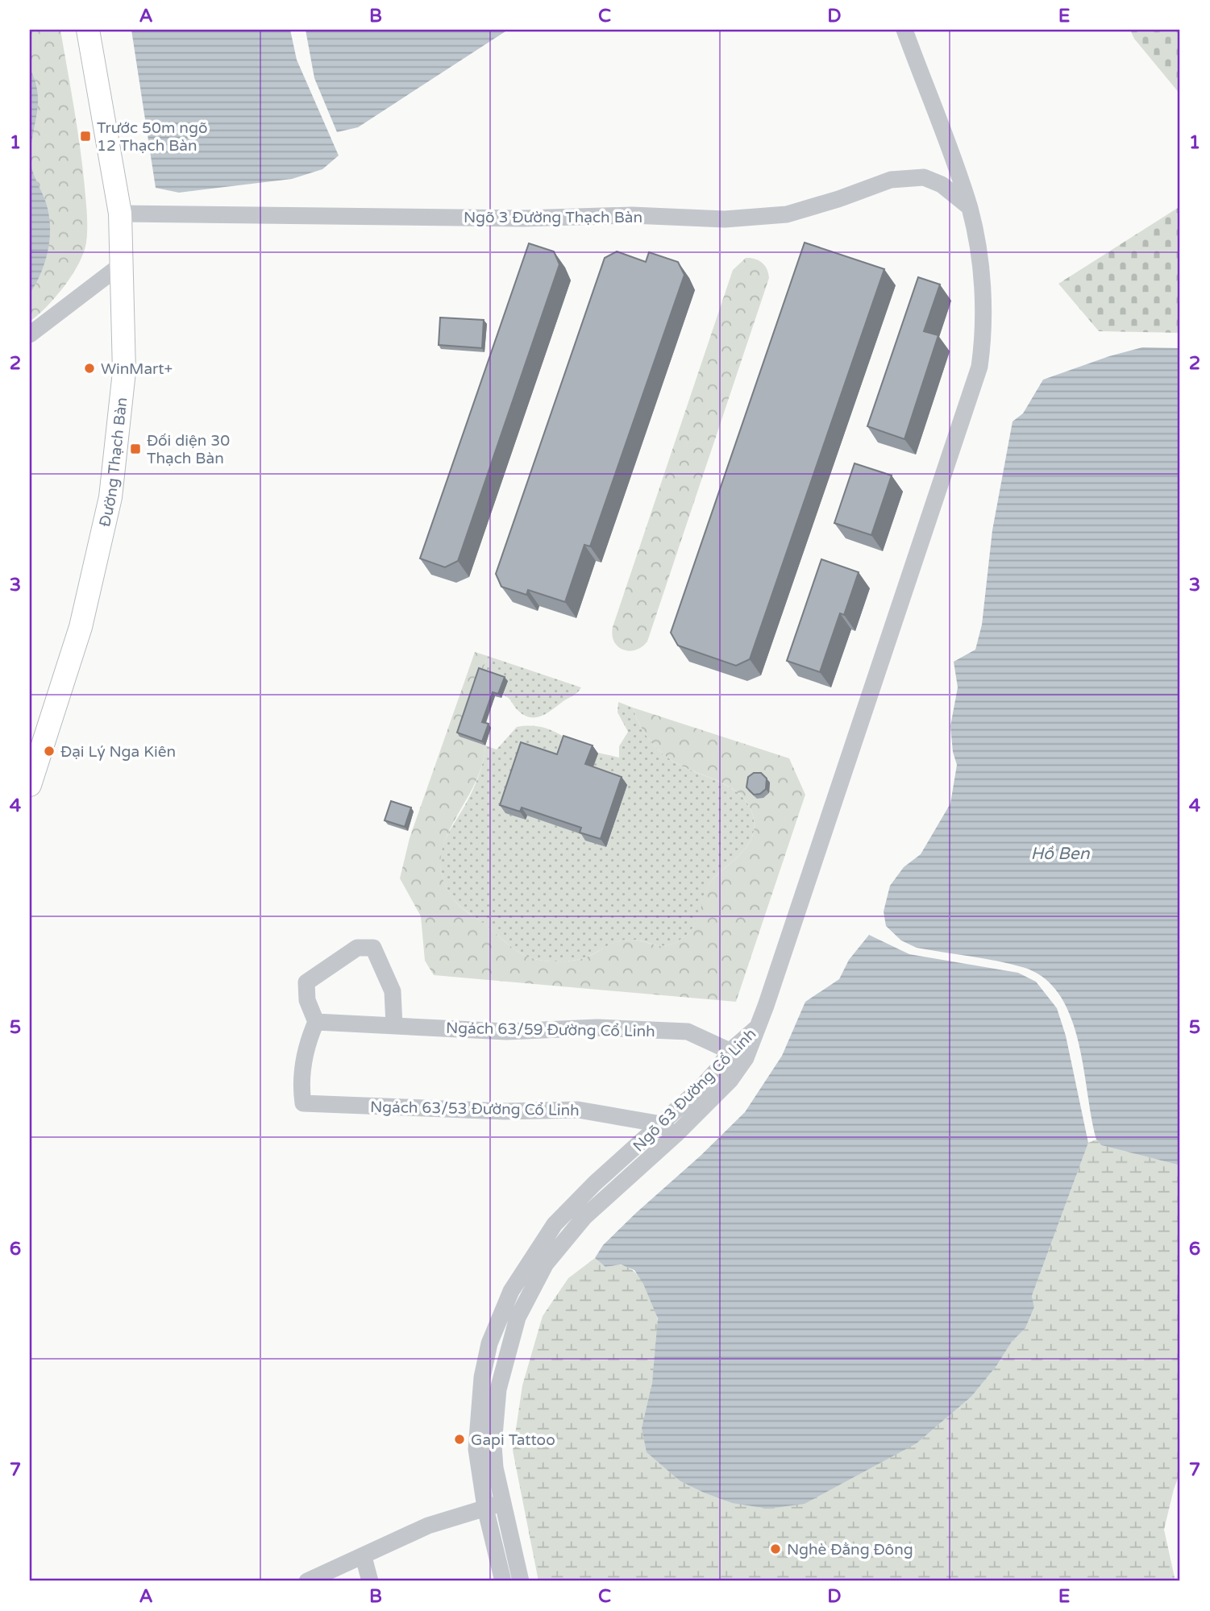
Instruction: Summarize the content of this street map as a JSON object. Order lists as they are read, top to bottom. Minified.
{"streets":{"main road":["Đường Thạch Bàn"],"street":["Ngõ 3 Đường Thạch Bàn","Ngách 63/59 Đường Cổ Linh","Ngõ 63 Đường Cổ Linh","Ngách 63/53 Đường Cổ Linh"]},"crossings":[["Ngõ 3 Đường Thạch Bàn","Đường Thạch Bàn"],["Ngõ 3 Đường Thạch Bàn","Ngõ 63 Đường Cổ Linh"],["Ngách 63/59 Đường Cổ Linh","Ngõ 63 Đường Cổ Linh"],["Ngách 63/59 Đường Cổ Linh","Ngách 63/53 Đường Cổ Linh"],["Ngõ 63 Đường Cổ Linh","Ngách 63/53 Đường Cổ Linh"]],"water":["Hồ Ben"],"places":{"transit":["Trước 50m ngõ 12 Thạch Bàn","Đối diện 30 Thạch Bàn"],"other":["WinMart+","Đại Lý Nga Kiên","Gapi Tattoo","Nghè Đằng Đông"]},"grid":{"columns":["A","B","C","D","E"],"rows":["1","2","3","4","5","6","7"]}}
